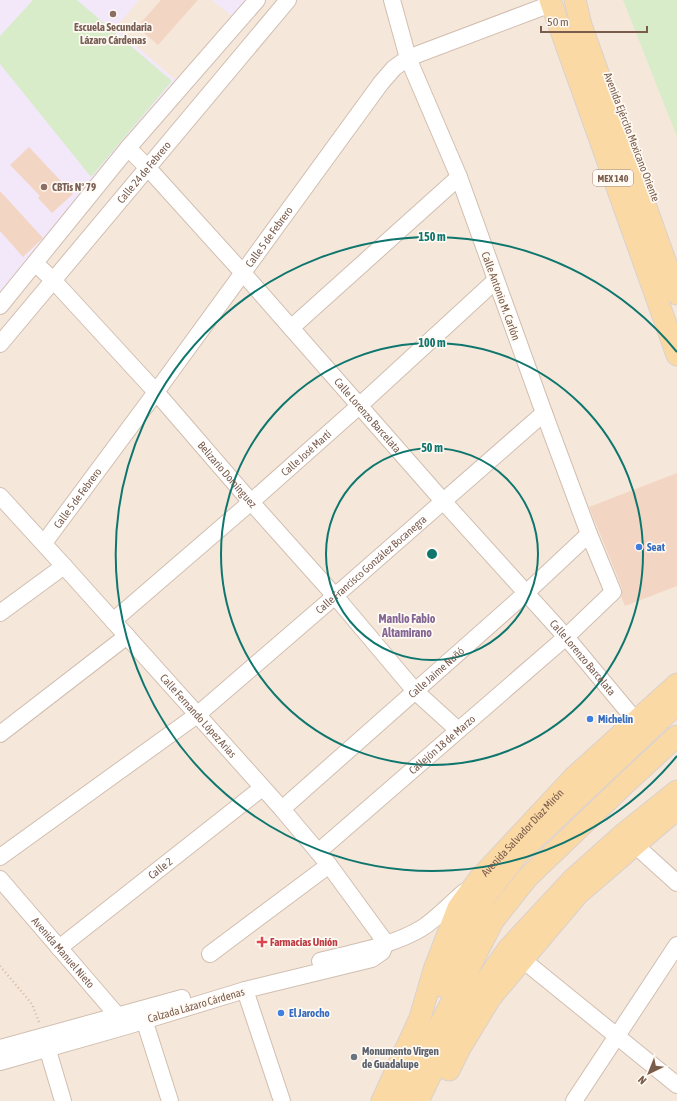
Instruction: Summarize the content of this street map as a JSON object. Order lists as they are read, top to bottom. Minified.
{"streets":{"main road":["Avenida Ejército Mexicano Oriente","MEX 140","Avenida Salvador Díaz Mirón"],"street":["Calle 24 de Febrero","Calle 5 de Febrero","Calle Antonio M. Carlón","Calle Lorenzo Barcelata","Calle José Martí","Belizario Domínguez","Calle Francisco González Bocanegra","Calle Jaime Nuñó","Calle Fernando López Arias","Callejón 18 de Marzo","Calle 2","Avenida Manuel Nieto","Calzada Lázaro Cárdenas"]},"crossings":[["Calle 24 de Febrero","Calle Lorenzo Barcelata"],["Calle 24 de Febrero","Belizario Domínguez"],["MEX 140","Calle 5 de Febrero"],["Calle 5 de Febrero","Calle Antonio M. Carlón"],["Calle 5 de Febrero","Calle Lorenzo Barcelata"],["Calle 5 de Febrero","Belizario Domínguez"],["Calle 5 de Febrero","Calle Fernando López Arias"],["Calle Antonio M. Carlón","Calle José Martí"],["Calle Antonio M. Carlón","Calle Francisco González Bocanegra"],["Calle Antonio M. Carlón","Calle Jaime Nuñó"],["Calle Antonio M. Carlón","Callejón 18 de Marzo"],["Calle Lorenzo Barcelata","Calle José Martí"],["Calle Lorenzo Barcelata","Calle Francisco González Bocanegra"],["Calle Lorenzo Barcelata","Calle Jaime Nuñó"],["Calle Lorenzo Barcelata","Callejón 18 de Marzo"],["Calle Lorenzo Barcelata","Avenida Salvador Díaz Mirón"],["Calle José Martí","Belizario Domínguez"],["Calle José Martí","Calle Fernando López Arias"],["Belizario Domínguez","Calle Francisco González Bocanegra"],["Belizario Domínguez","Calle Jaime Nuñó"],["Belizario Domínguez","Callejón 18 de Marzo"],["Calle Francisco González Bocanegra","Calle Fernando López Arias"],["Calle Jaime Nuñó","Calle Fernando López Arias"],["Calle Fernando López Arias","Callejón 18 de Marzo"],["Calle Fernando López Arias","Calle 2"],["Calle Fernando López Arias","Calzada Lázaro Cárdenas"],["Avenida Salvador Díaz Mirón","Calzada Lázaro Cárdenas"],["Calle 2","Avenida Manuel Nieto"],["Avenida Manuel Nieto","Calzada Lázaro Cárdenas"]],"districts":["Manlio Fabio Altamirano"],"places":{"other":["Escuela Secundaria Lázaro Cárdenas","CBTis N° 79","Seat","Michelin","El Jarocho","Monumento Virgen de Guadalupe"],"health":["Farmacias Unión"]},"scale_bar":"50 m","north":"bottom left","rings":["150 m","100 m","50 m"]}
